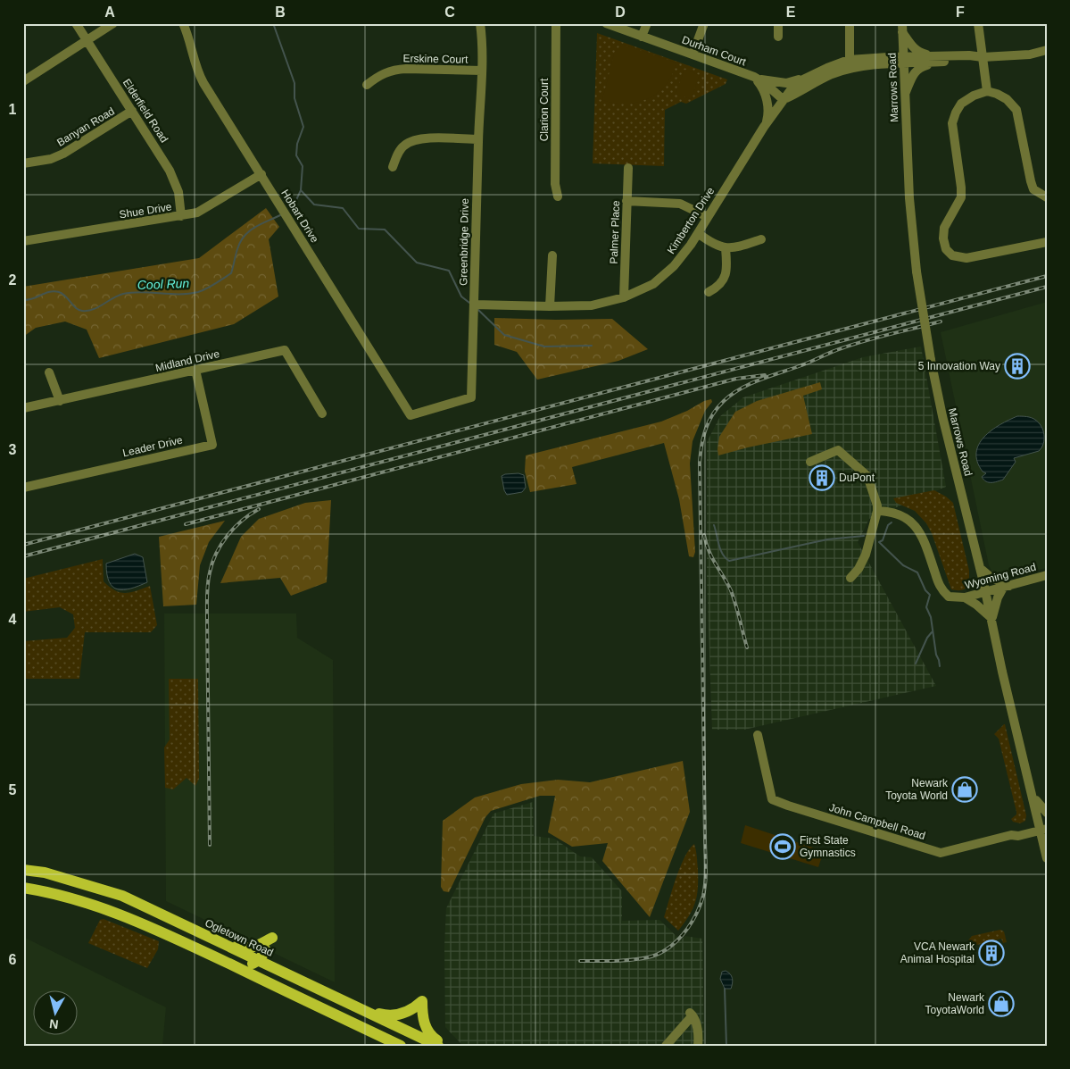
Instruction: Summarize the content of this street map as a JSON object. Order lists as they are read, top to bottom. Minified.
{"streets":{"main road":["Ogletown Road"],"street":["Durham Court","Erskine Court","Marrows Road","Clarion Court","Elderfield Road","Banyan Road","Shue Drive","Hobart Drive","Kimberton Drive","Palmer Place","Greenbridge Drive","Midland Drive","Leader Drive","Wyoming Road","John Campbell Road"]},"crossings":[["Durham Court","Kimberton Drive"],["Erskine Court","Greenbridge Drive"],["Marrows Road","Kimberton Drive"],["Marrows Road","Wyoming Road"],["Marrows Road","John Campbell Road"],["Elderfield Road","Banyan Road"],["Elderfield Road","Shue Drive"],["Shue Drive","Hobart Drive"],["Hobart Drive","Greenbridge Drive"],["Kimberton Drive","Palmer Place"],["Kimberton Drive","Greenbridge Drive"],["Midland Drive","Leader Drive"]],"water":["Cool Run"],"places":{"building":["5 Innovation Way","DuPont","VCA Newark Animal Hospital"],"shop":["Newark Toyota World","Newark ToyotaWorld"],"sports":["First State Gymnastics"]},"north":"bottom","grid":{"columns":["A","B","C","D","E","F"],"rows":["1","2","3","4","5","6"]}}
